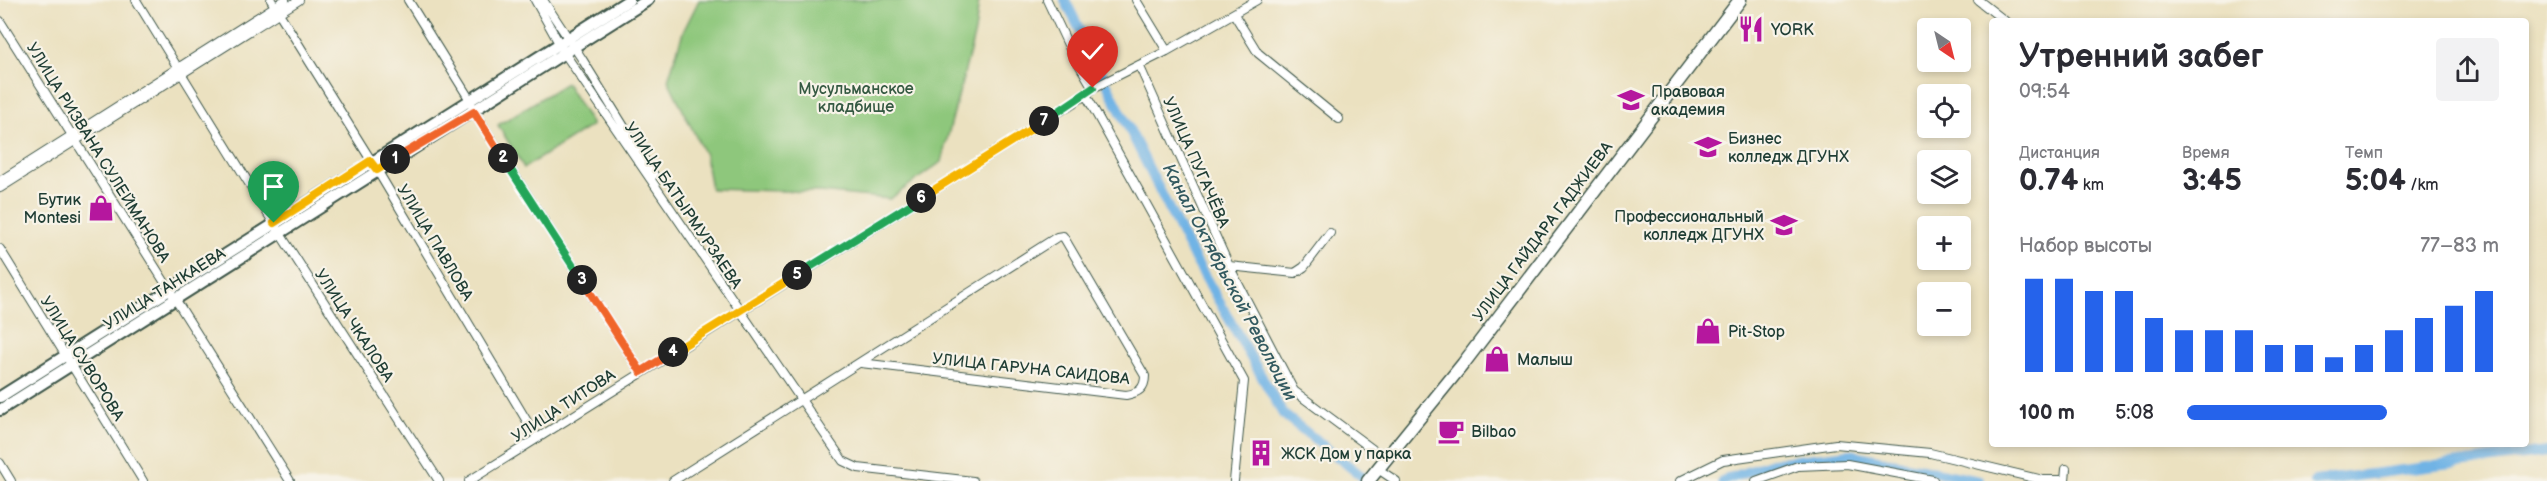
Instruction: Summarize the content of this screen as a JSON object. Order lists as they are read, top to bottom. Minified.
{"streets":{"main road":["УЛИЦА ГАЙДАРА ГАДЖИЕВА","УЛИЦА ТАНКАЕВА"],"street":["УЛИЦА РИЗВАНА СУЛЕЙМАНОВА","УЛИЦА ПУГАЧЁВА","УЛИЦА БАТЫРМУРЗАЕВА","УЛИЦА ПАВЛОВА","УЛИЦА ЧКАЛОВА","УЛИЦА СУВОРОВА","УЛИЦА ГАРУНА САИДОВА","УЛИЦА ТИТОВА"]},"crossings":[["УЛИЦА РИЗВАНА СУЛЕЙМАНОВА","УЛИЦА ТАНКАЕВА"],["УЛИЦА ПУГАЧЁВА","УЛИЦА ГАЙДАРА ГАДЖИЕВА"],["УЛИЦА ПУГАЧЁВА","УЛИЦА ТИТОВА"],["УЛИЦА БАТЫРМУРЗАЕВА","УЛИЦА ТАНКАЕВА"],["УЛИЦА БАТЫРМУРЗАЕВА","УЛИЦА ГАРУНА САИДОВА"],["УЛИЦА БАТЫРМУРЗАЕВА","УЛИЦА ТИТОВА"],["УЛИЦА ПАВЛОВА","УЛИЦА ТАНКАЕВА"],["УЛИЦА ПАВЛОВА","УЛИЦА ТИТОВА"],["УЛИЦА ТАНКАЕВА","УЛИЦА ЧКАЛОВА"],["УЛИЦА ТАНКАЕВА","УЛИЦА СУВОРОВА"]],"water":["Канал Октябрьской Революции"],"parks":["Мусульманское кладбище"],"places":{"restaurant":["YORK"],"school or university":["Правовая академия","Бизнес колледж ДГУНХ","Профессиональный колледж ДГУНХ"],"shop":["Бутик Montesi","Pit-Stop","Малыш"],"cafe":["Bilbao"],"building":["ЖСК Дом у парка"]},"north":"bottom right","page":{"map_buttons":["+","−"],"heading":["Утренний забег","09:54"],"pins":["7","2","1","6","5","3","4"],"stats":[["Дистанция","0.74 km"],["Время","3:45"],["Темп","5:04 /km"]],"chart":["Набор высоты","77–83 m"],"list":[{"name":"100 m","note":"5:08"}]}}
